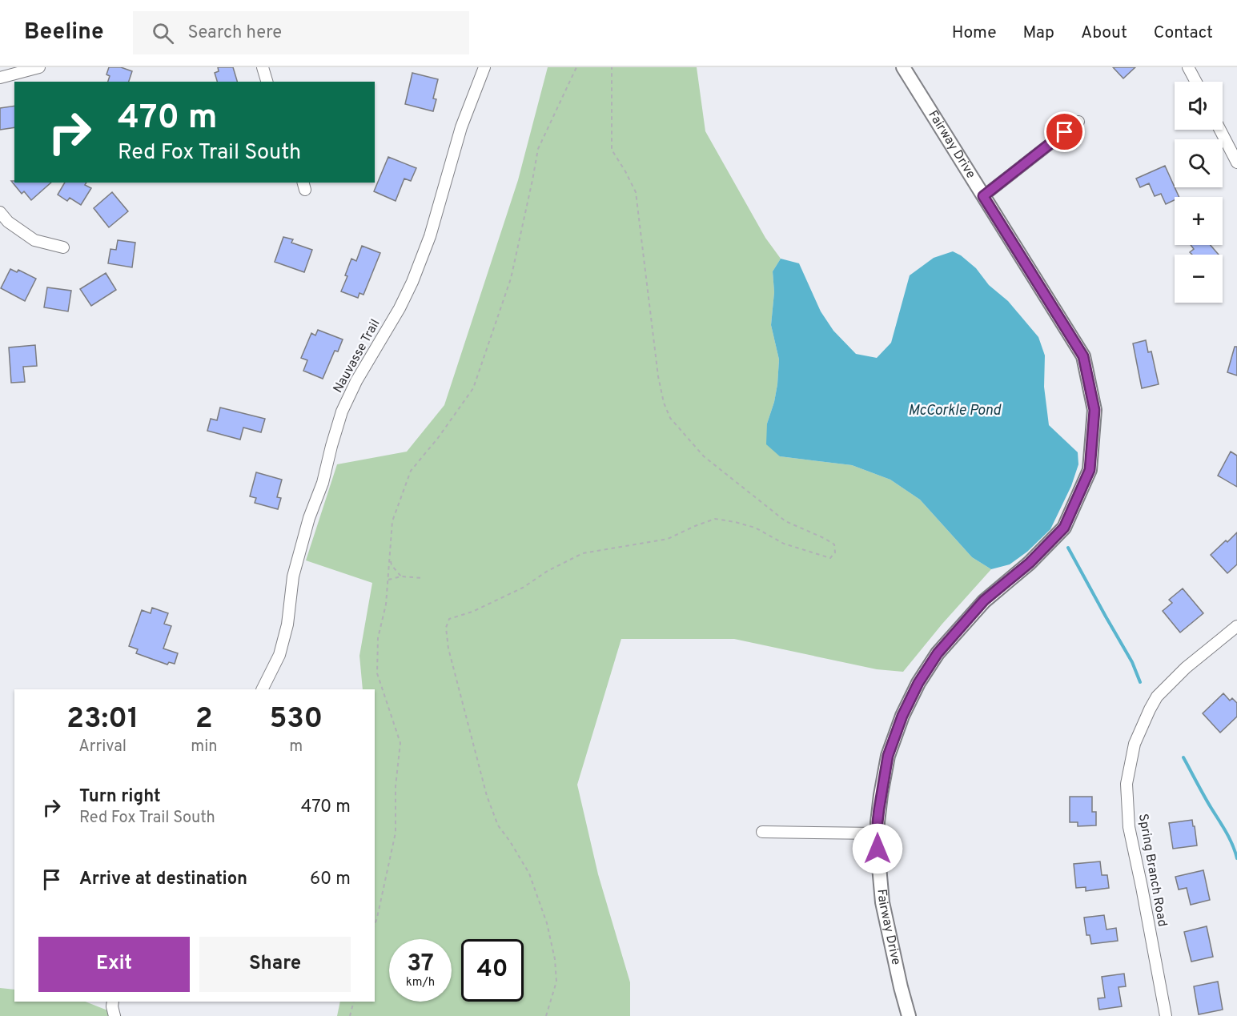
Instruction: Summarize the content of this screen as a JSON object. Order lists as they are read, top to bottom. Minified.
{"streets":{"street":["Fairway Drive","Nauvasse Trail","Spring Branch Road"]},"water":["McCorkle Pond"],"page":{"header":"Beeline","search":"Search here","nav":["Home","Map","About","Contact"],"map_buttons":["+","−"],"turn":["470 m","Red Fox Trail South"],"eta":["23:01","Arrival","2","min","530","m"],"list":[{"name":"Turn right","note":"Red Fox Trail South","value":"470 m"},{"name":"Arrive at destination","value":"60 m"}],"buttons":["Exit","Share"],"speed":"37 km/h","limit":"40"}}
